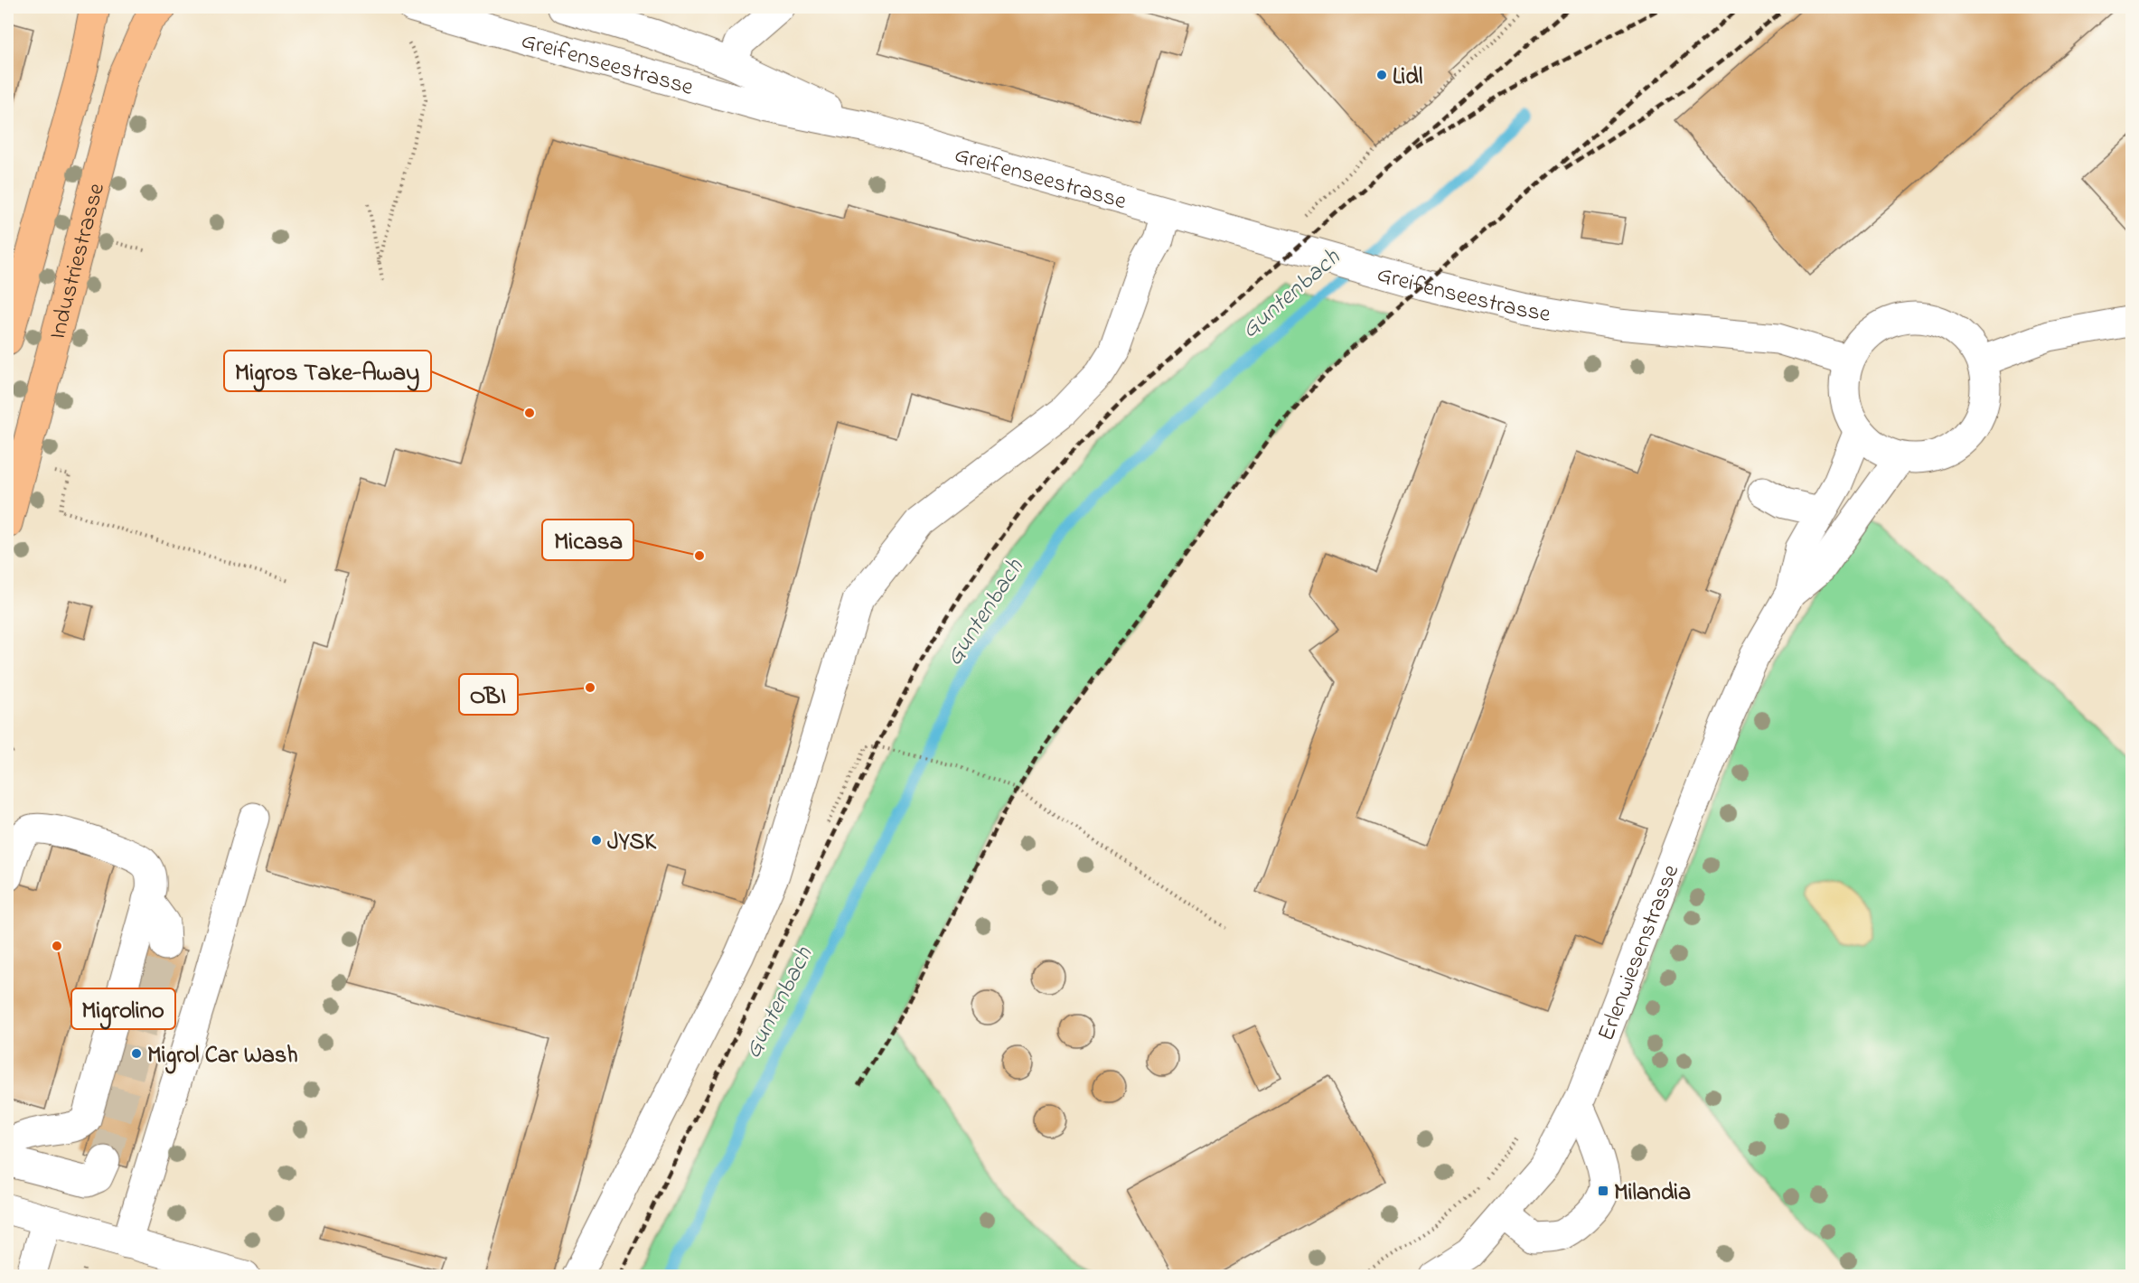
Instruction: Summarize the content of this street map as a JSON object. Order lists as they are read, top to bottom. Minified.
{"streets":{"main road":["Industriestrasse"],"street":["Greifenseestrasse","Erlenwiesenstrasse"]},"crossings":[["Greifenseestrasse","Erlenwiesenstrasse"]],"water":["Guntenbach"],"places":{"other":["Lidl","Migros Take-Away","Micasa","OBI","JYSK","Migrolino","Migrol Car Wash"],"transit":["Milandia"]}}
